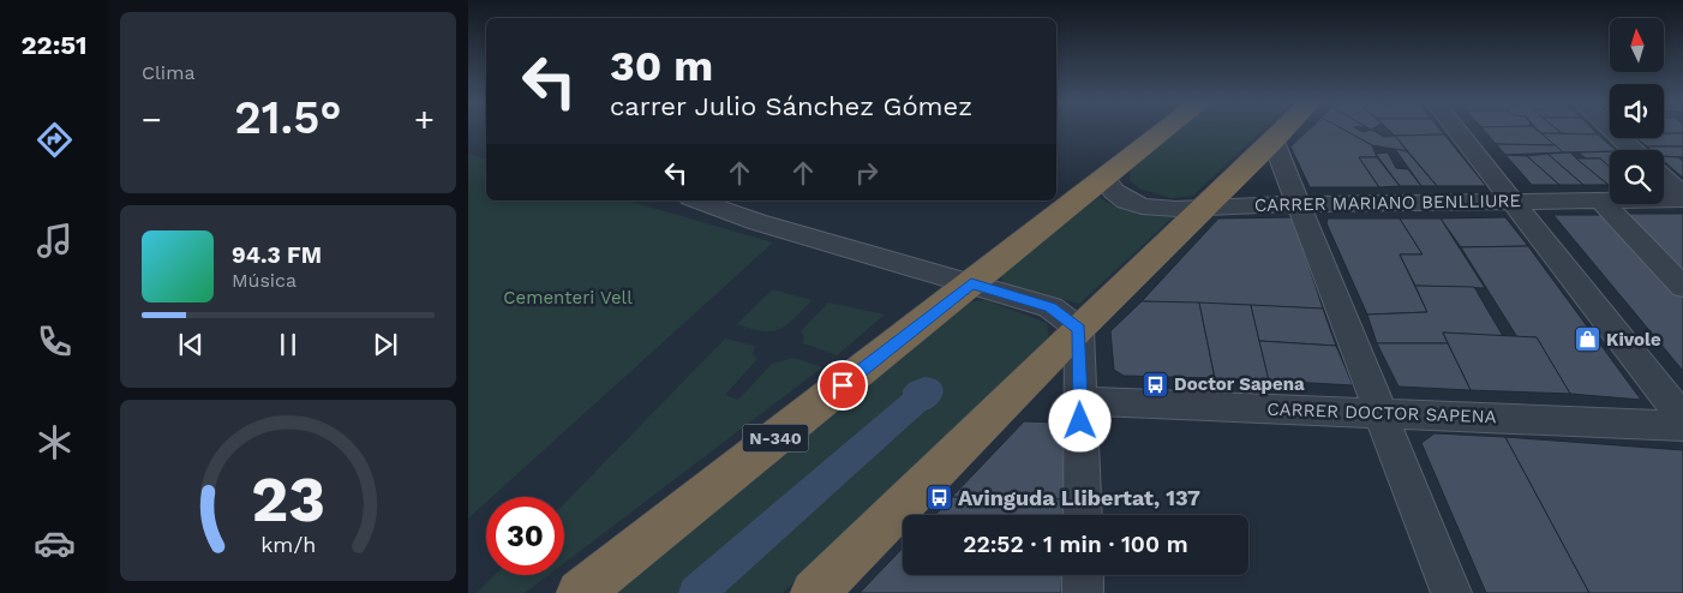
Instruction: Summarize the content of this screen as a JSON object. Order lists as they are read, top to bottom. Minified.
{"streets":{"highway":["N-340"],"street":["CARRER MARIANO BENLLIURE","CARRER DOCTOR SAPENA"]},"crossings":[["CARRER MARIANO BENLLIURE","N-340"]],"parks":["Cementeri Vell"],"places":{"shop":["Kivole"],"bus stop":["Doctor Sapena","Avinguda Llibertat, 137"]},"north":"top","page":{"tabs":"22:51","tile":"Clima","turn":["30 m","carrer Julio Sánchez Gómez"],"heat":["−","21.5°","+"],"song":["94.3 FM","Música"],"limit":"30","trip":"22:52 · 1 min · 100 m","gauge":["23","km/h"]}}
